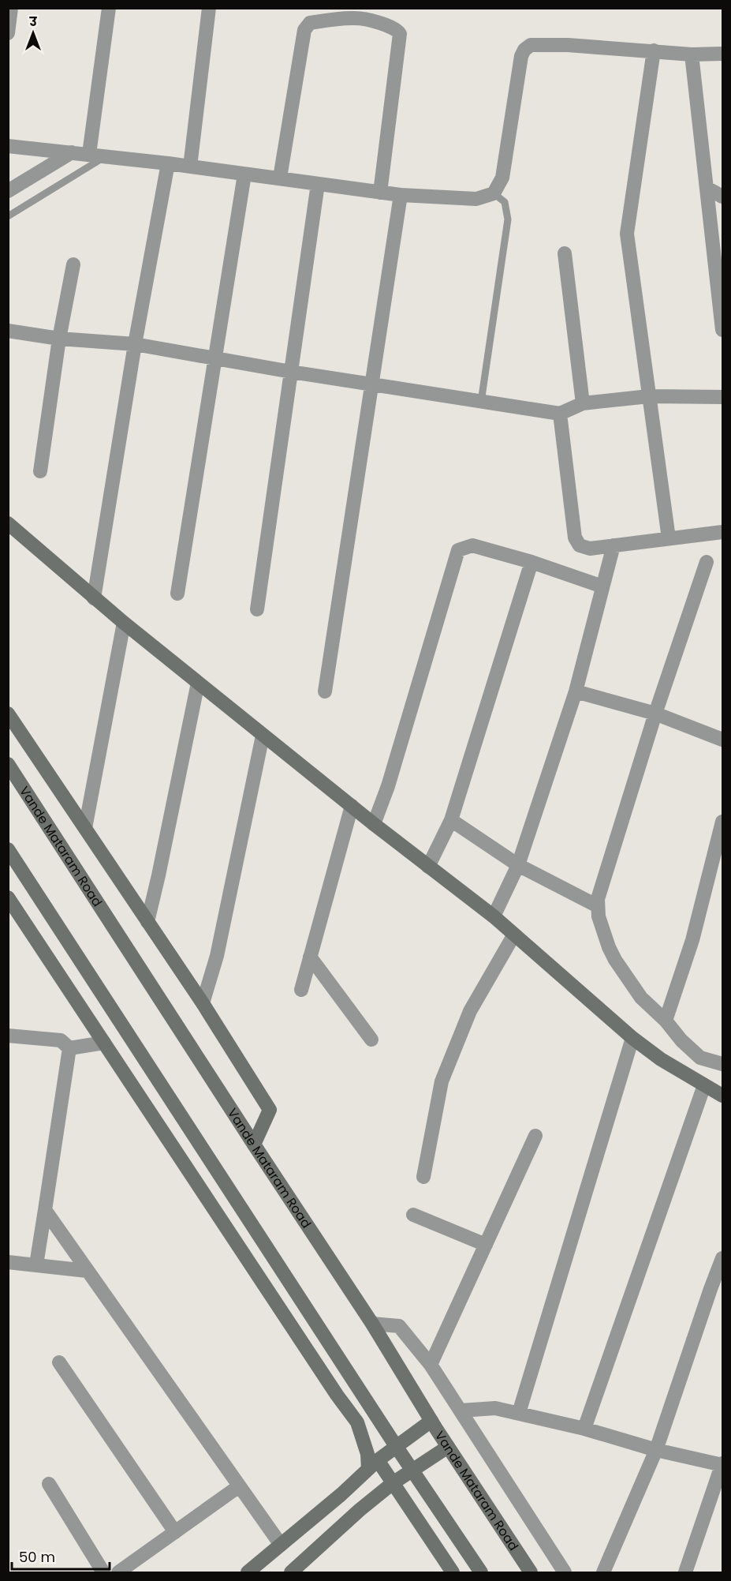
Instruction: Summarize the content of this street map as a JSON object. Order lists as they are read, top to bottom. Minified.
{"streets":{"street":["Vande Mataram Road"]},"scale_bar":"50 m","north":"top"}
